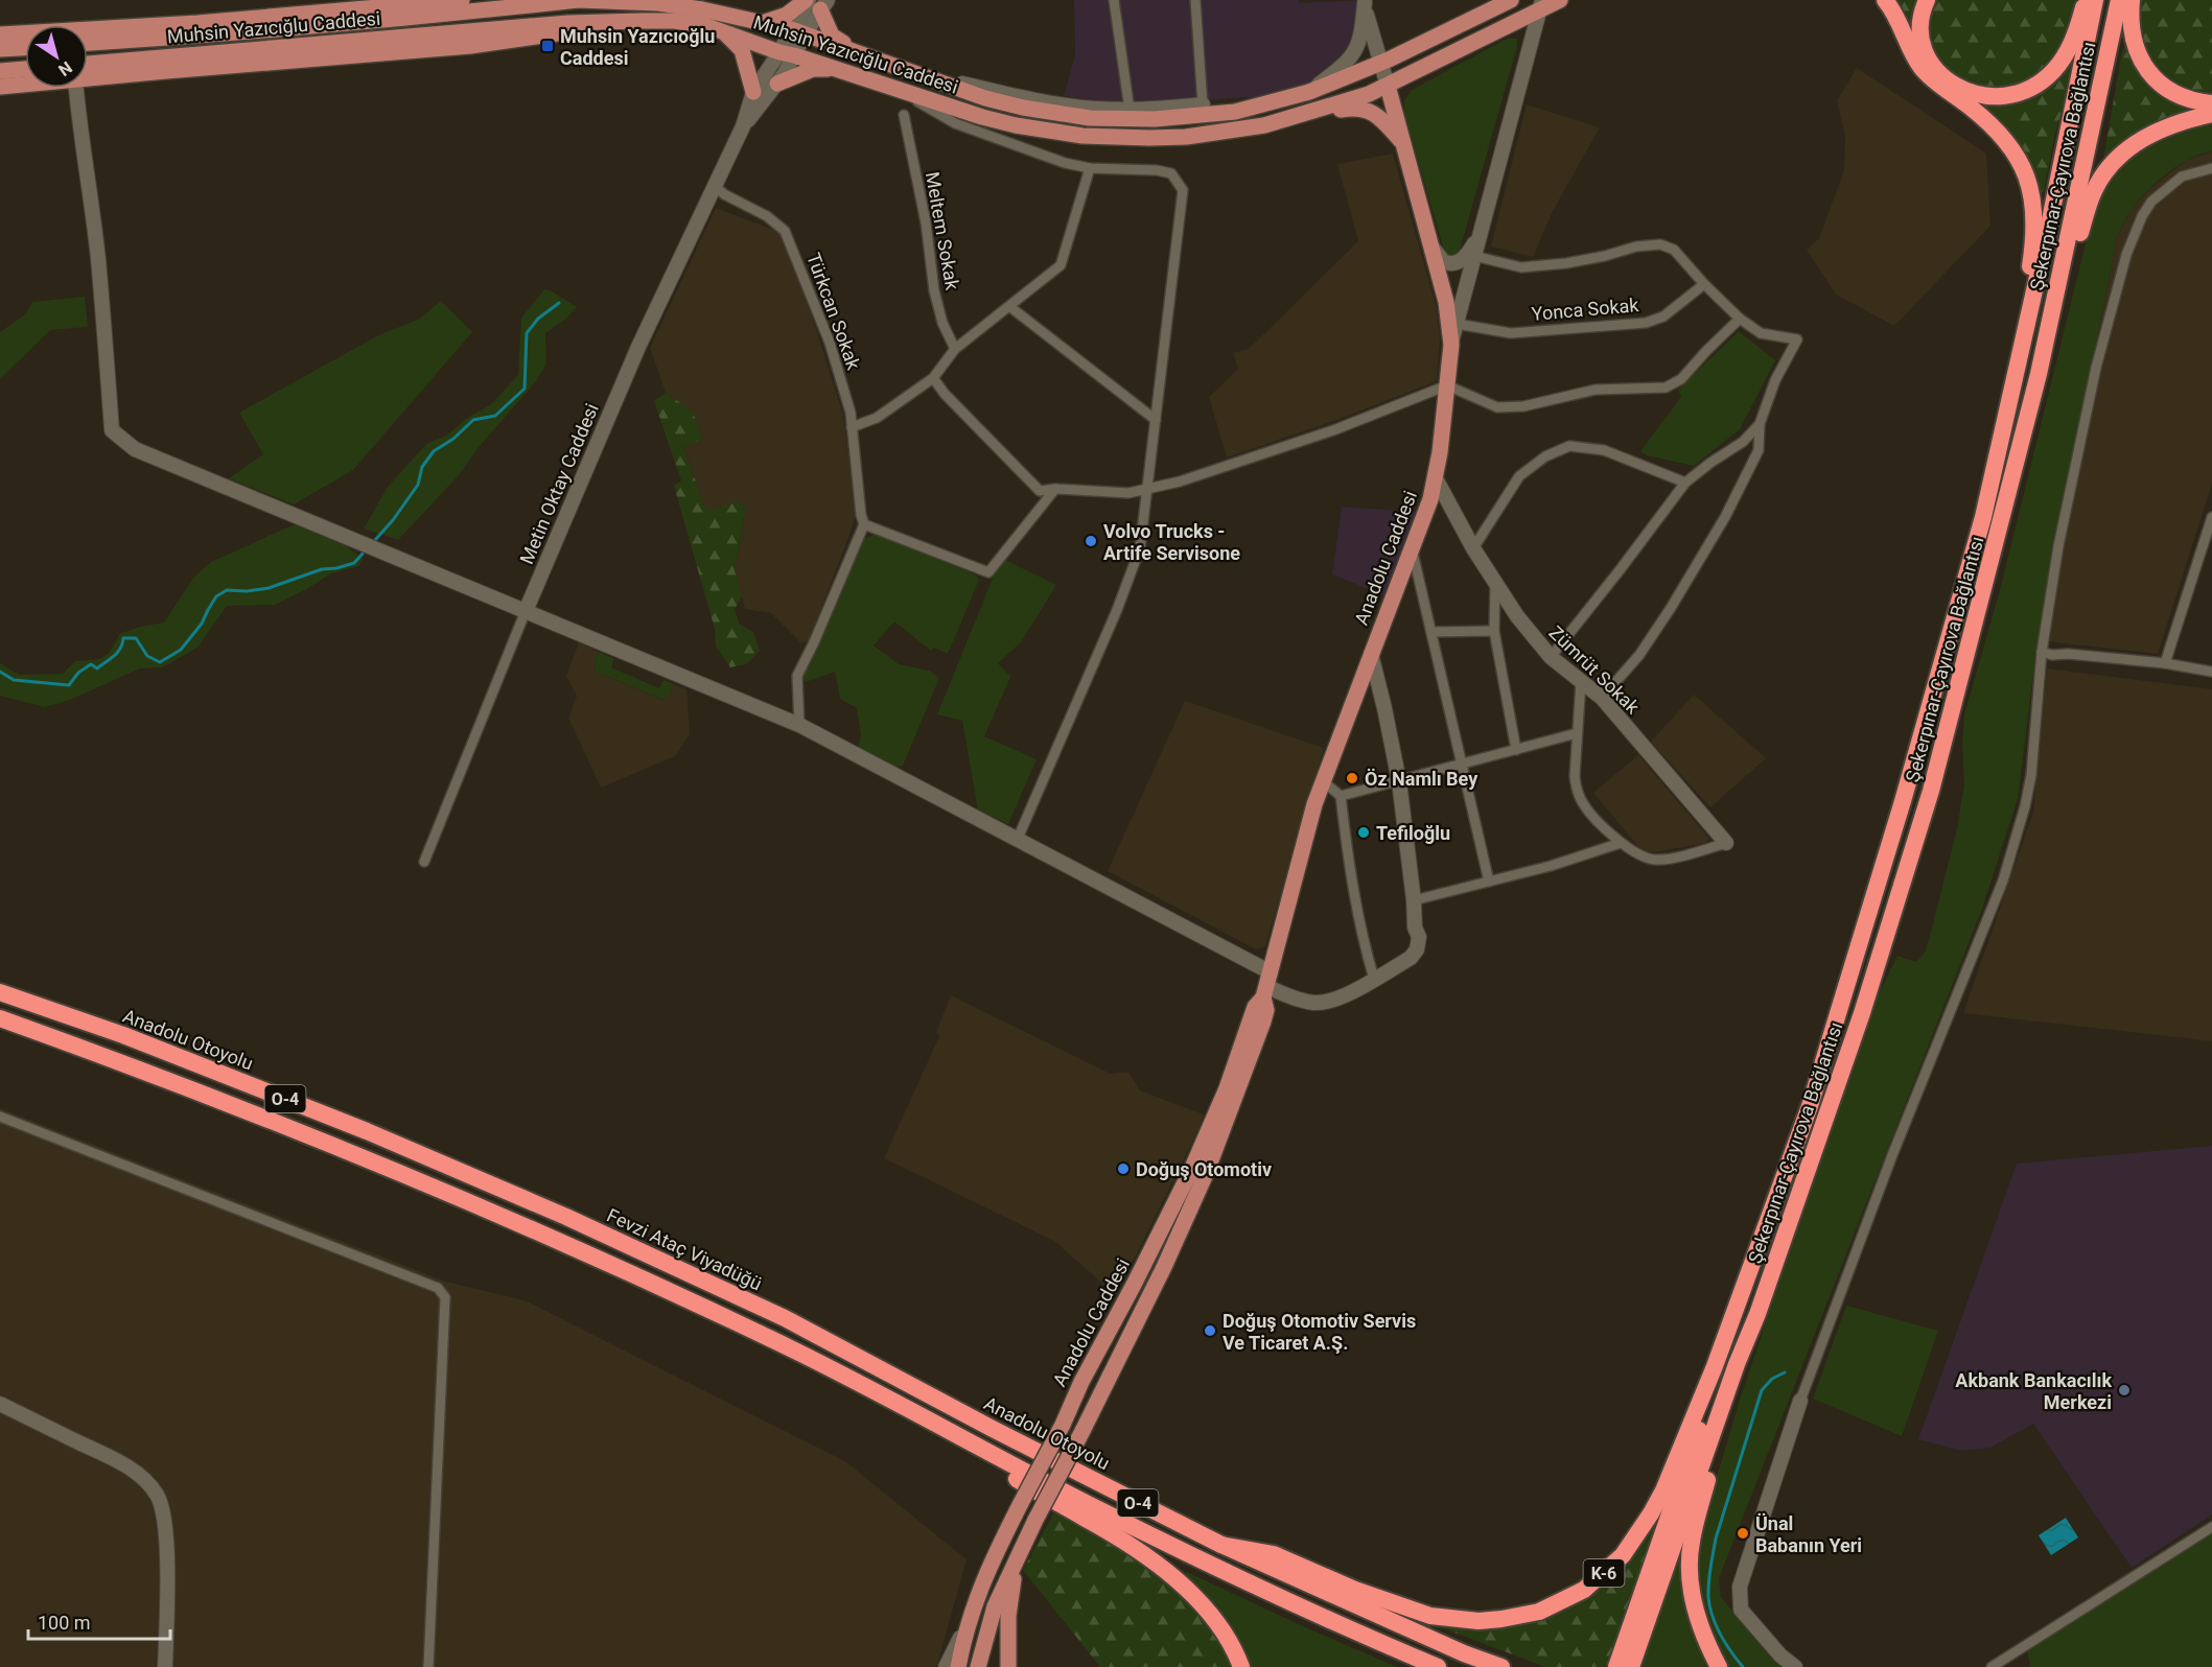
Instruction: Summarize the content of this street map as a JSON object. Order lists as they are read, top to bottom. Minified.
{"streets":{"highway":["Şekerpınar-Çayırova Bağlantısı","Anadolu Otoyolu","O-4","Fevzi Ataç Viyadüğü","K-6"],"main road":["Muhsin Yazıcığlu Caddesi","Anadolu Caddesi"],"street":["Meltem Sokak","Yonca Sokak","Türkcan Sokak","Metin Oktay Caddesi","Zümrüt Sokak"]},"crossings":[["Muhsin Yazıcığlu Caddesi","Metin Oktay Caddesi"],["Muhsin Yazıcığlu Caddesi","Anadolu Caddesi"],["Şekerpınar-Çayırova Bağlantısı","K-6"],["Türkcan Sokak","Metin Oktay Caddesi"],["Anadolu Caddesi","Zümrüt Sokak"],["Anadolu Otoyolu","Fevzi Ataç Viyadüğü"],["Anadolu Otoyolu","K-6"]],"places":{"transit":["Muhsin Yazıcıoğlu Caddesi"],"other":["Volvo Trucks - Artife Servisone","Öz Namlı Bey","Tefiloğlu","Doğuş Otomotiv","Doğuş Otomotiv Servis Ve Ticaret A.Ş.","Akbank Bankacılık Merkezi","Ünal Babanın Yeri"]},"scale_bar":"100 m","north":"bottom right"}
